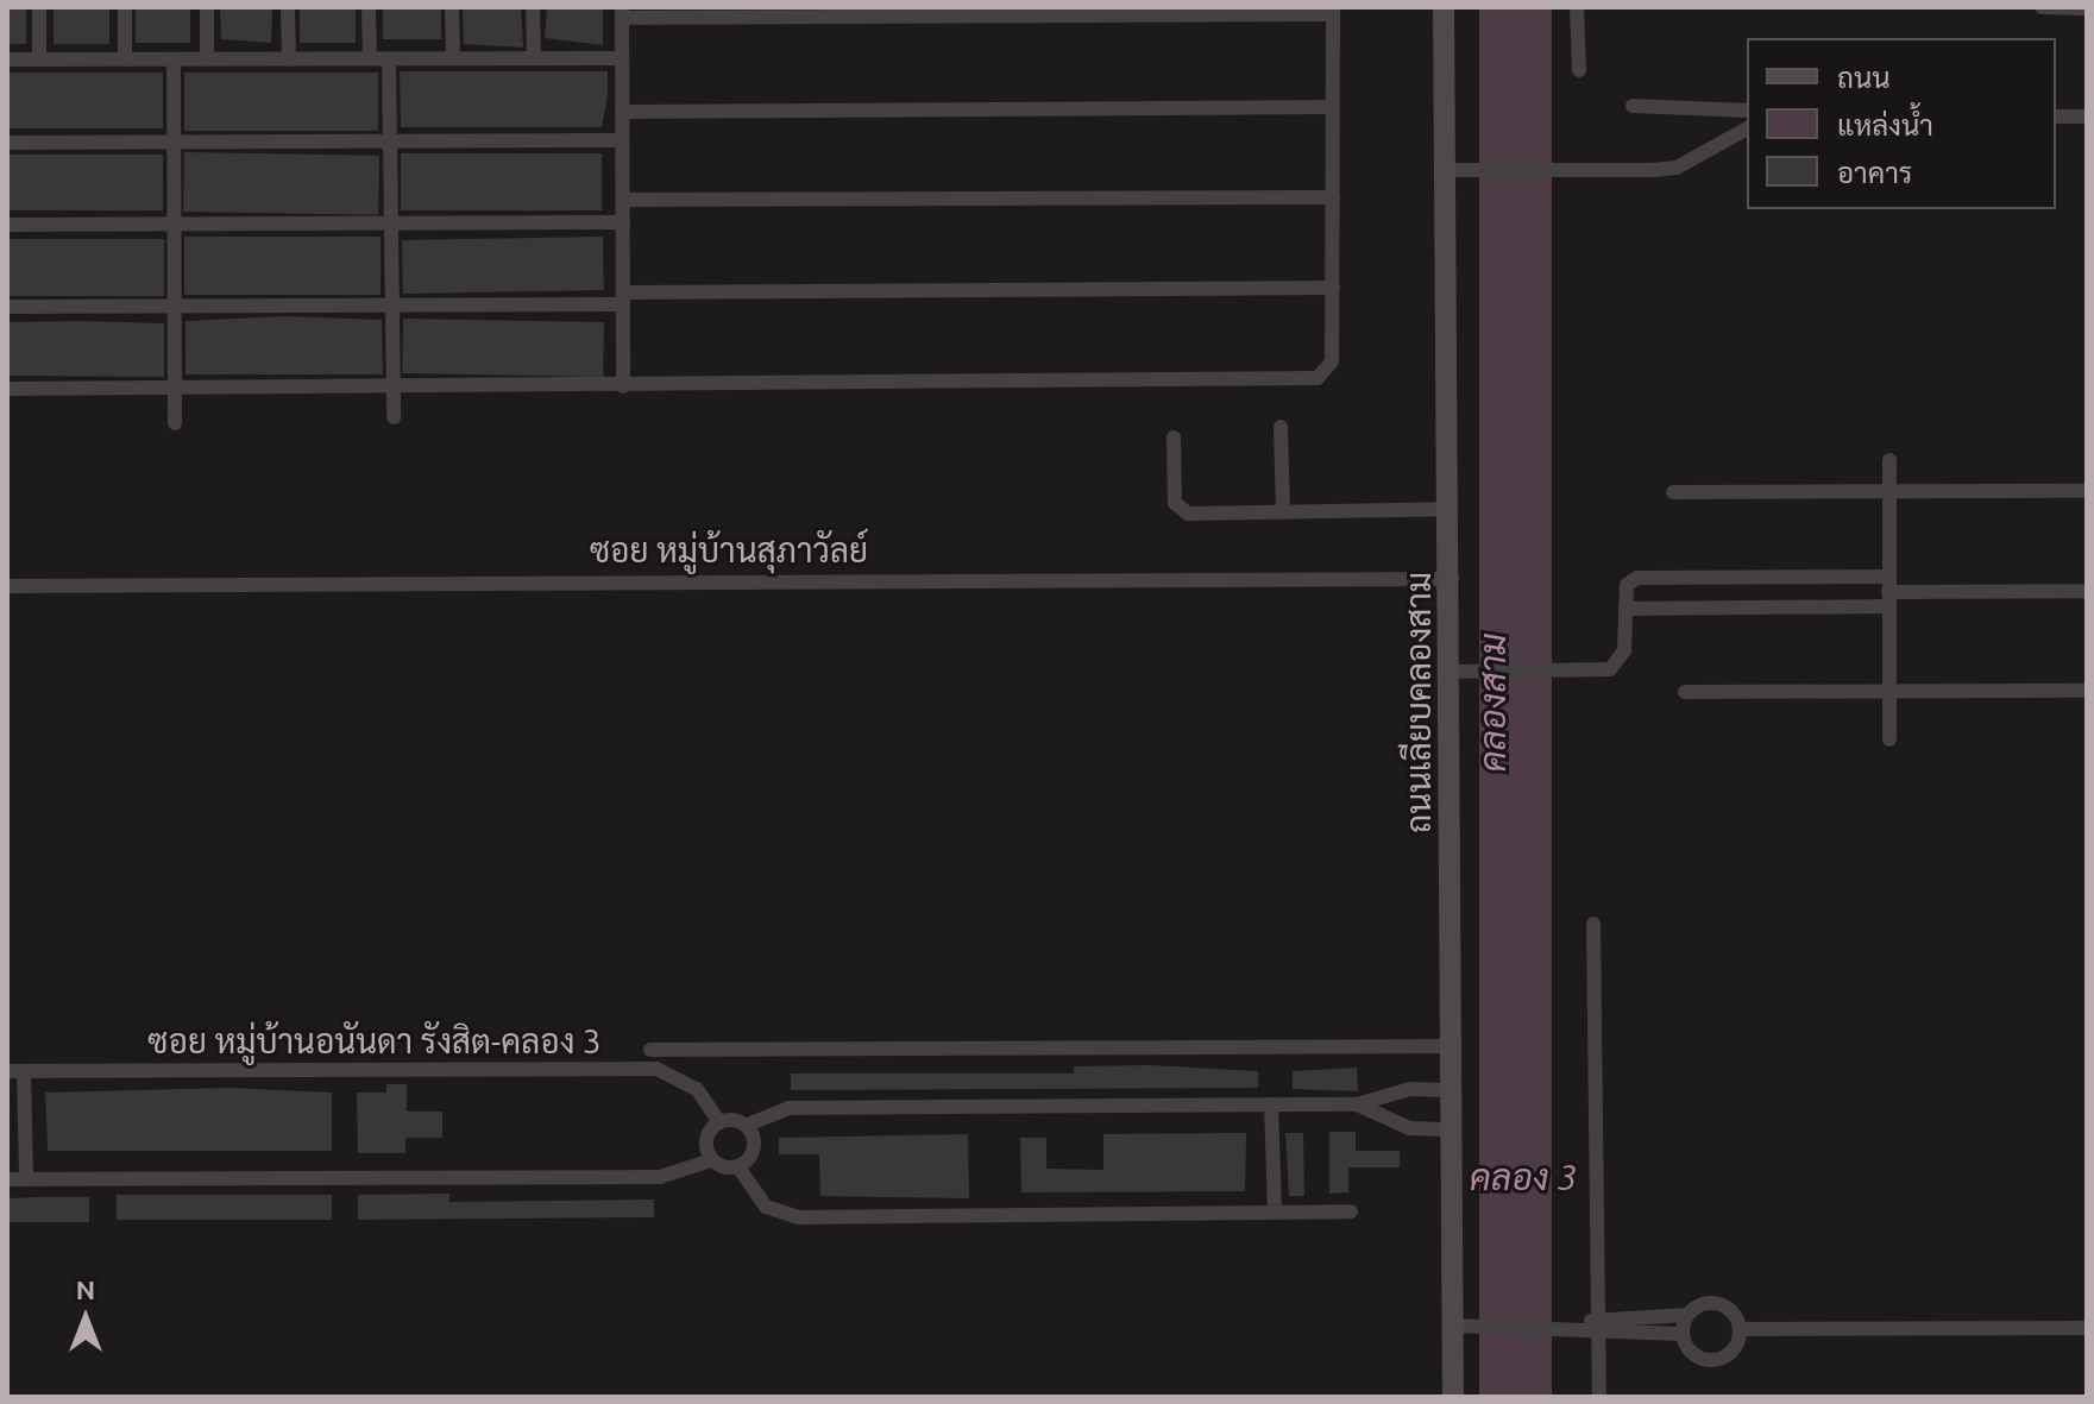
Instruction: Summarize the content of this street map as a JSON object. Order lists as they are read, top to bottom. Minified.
{"streets":{"main road":["ถนนเลียบคลองสาม"],"street":["ซอย หมู่บ้านสุภาวัลย์","ซอย หมู่บ้านอนันดา รังสิต-คลอง 3"]},"crossings":[["ซอย หมู่บ้านสุภาวัลย์","ถนนเลียบคลองสาม"]],"water":["คลองสาม","คลอง 3"],"legend":["ถนน","แหล่งน้ำ","อาคาร"],"north":"top"}
